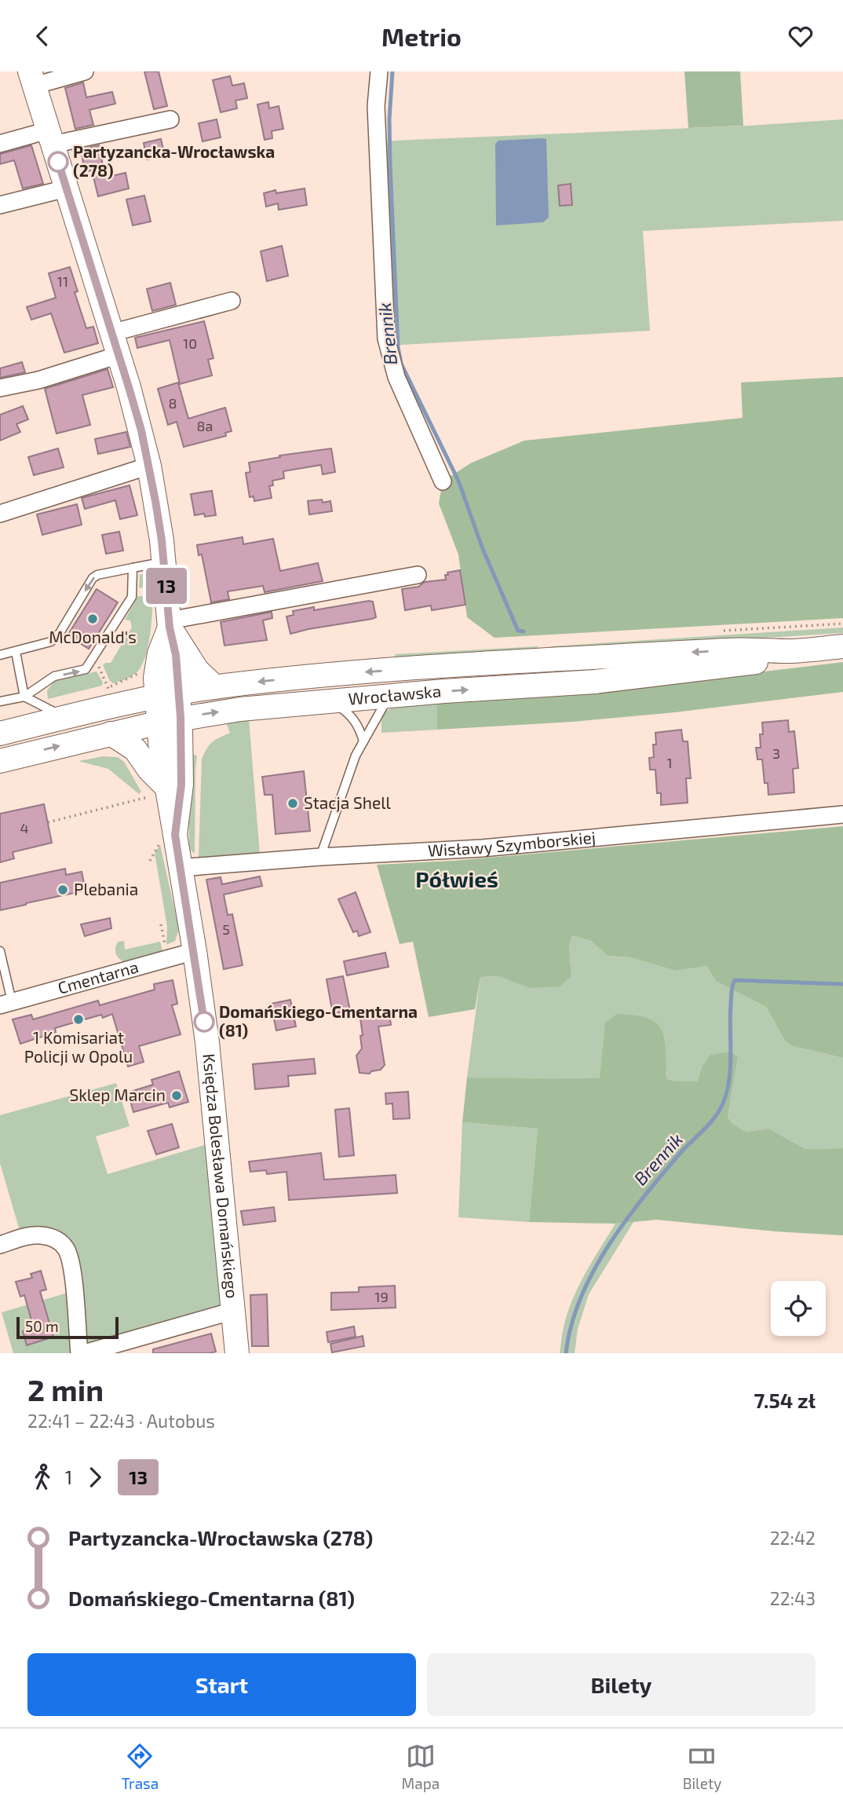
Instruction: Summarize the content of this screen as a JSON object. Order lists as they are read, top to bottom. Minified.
{"streets":{"main road":["Wrocławska","Księdza Bolesława Domańskiego"],"street":["Wisławy Szymborskiej","Cmentarna"]},"crossings":[["Wrocławska","Księdza Bolesława Domańskiego"],["Wisławy Szymborskiej","Księdza Bolesława Domańskiego"],["Cmentarna","Księdza Bolesława Domańskiego"]],"districts":["Półwieś"],"water":["Brennik"],"places":["Partyzancka-Wrocławska (278)","McDonald's","Stacja Shell","Plebania","1 Komisariat Policji w Opolu","Domańskiego-Cmentarna (81)","Sklep Marcin"],"lines":["bus line 13"],"house_numbers":["11","10","8","8a","3","1","4","5","19"],"scale_bar":"50 m","page":{"header":"Metrio","on_map":"13","scale":"50 m","heading":["2 min","22:41 – 22:43 · Autobus","7.54 zł"],"legs":["1","13"],"list":[{"name":"Partyzancka-Wrocławska (278)","value":"22:42"},{"name":"Domańskiego-Cmentarna (81)","value":"22:43"}],"buttons":["Start","Bilety"],"tabs":["Trasa","Mapa","Bilety"]}}
